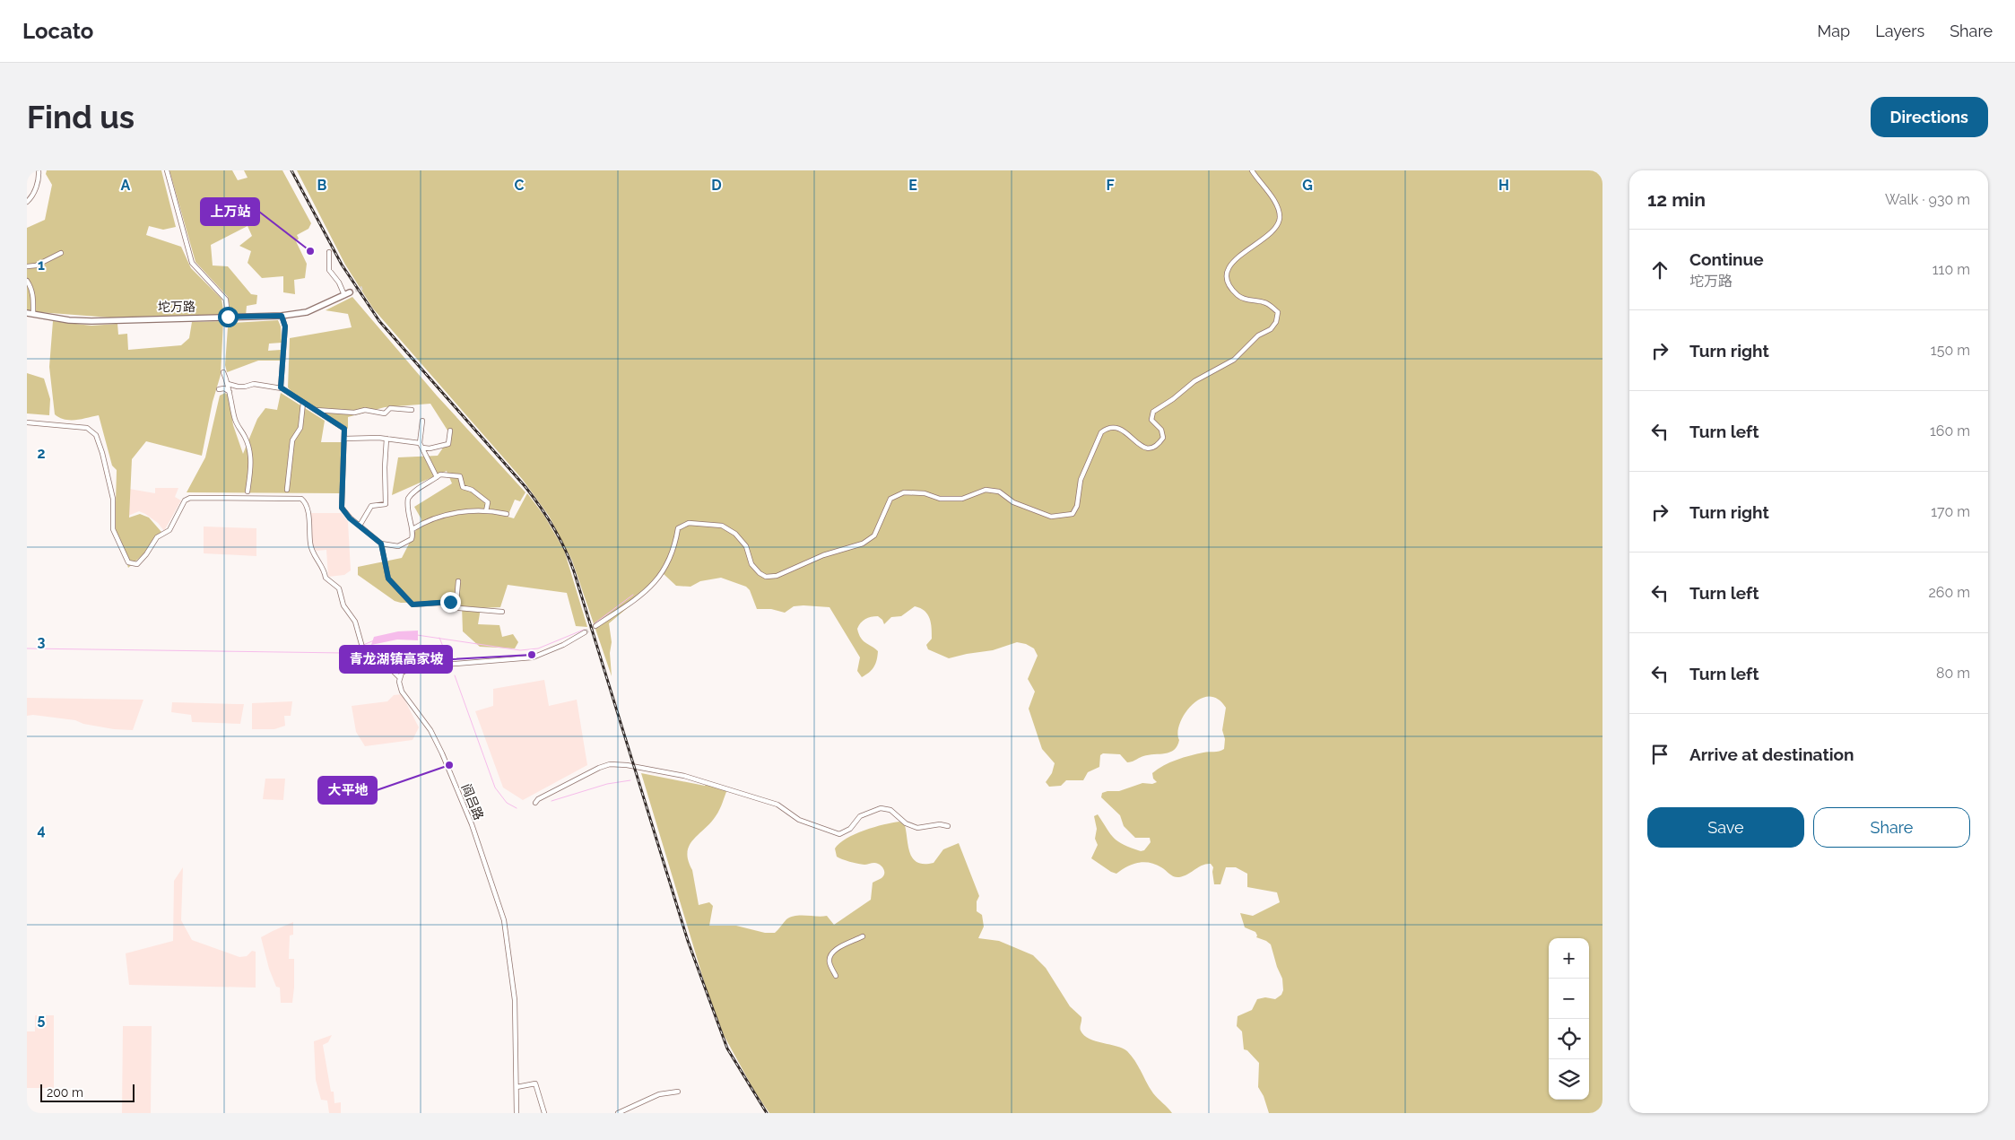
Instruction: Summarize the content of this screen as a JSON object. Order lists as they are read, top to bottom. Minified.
{"streets":{"main road":["坨万路"],"street":["阎吕路"]},"places":["上万站","青龙湖镇高家坡","大平地"],"scale_bar":"200 m","page":{"header":"Locato","nav":["Map","Layers","Share"],"buttons":["Directions",["Save","Share"]],"title":"Find us","heading":["12 min","Walk · 930 m"],"list":[["Continue","坨万路","110 m"],["Turn right","150 m"],["Turn left","160 m"],["Turn right","170 m"],["Turn left","260 m"],["Turn left","80 m"],"Arrive at destination"],"map_buttons":["+","−"],"scale":"200 m"},"grid":{"columns":["A","B","C","D","E","F","G","H"],"rows":["1","2","3","4","5"]}}
